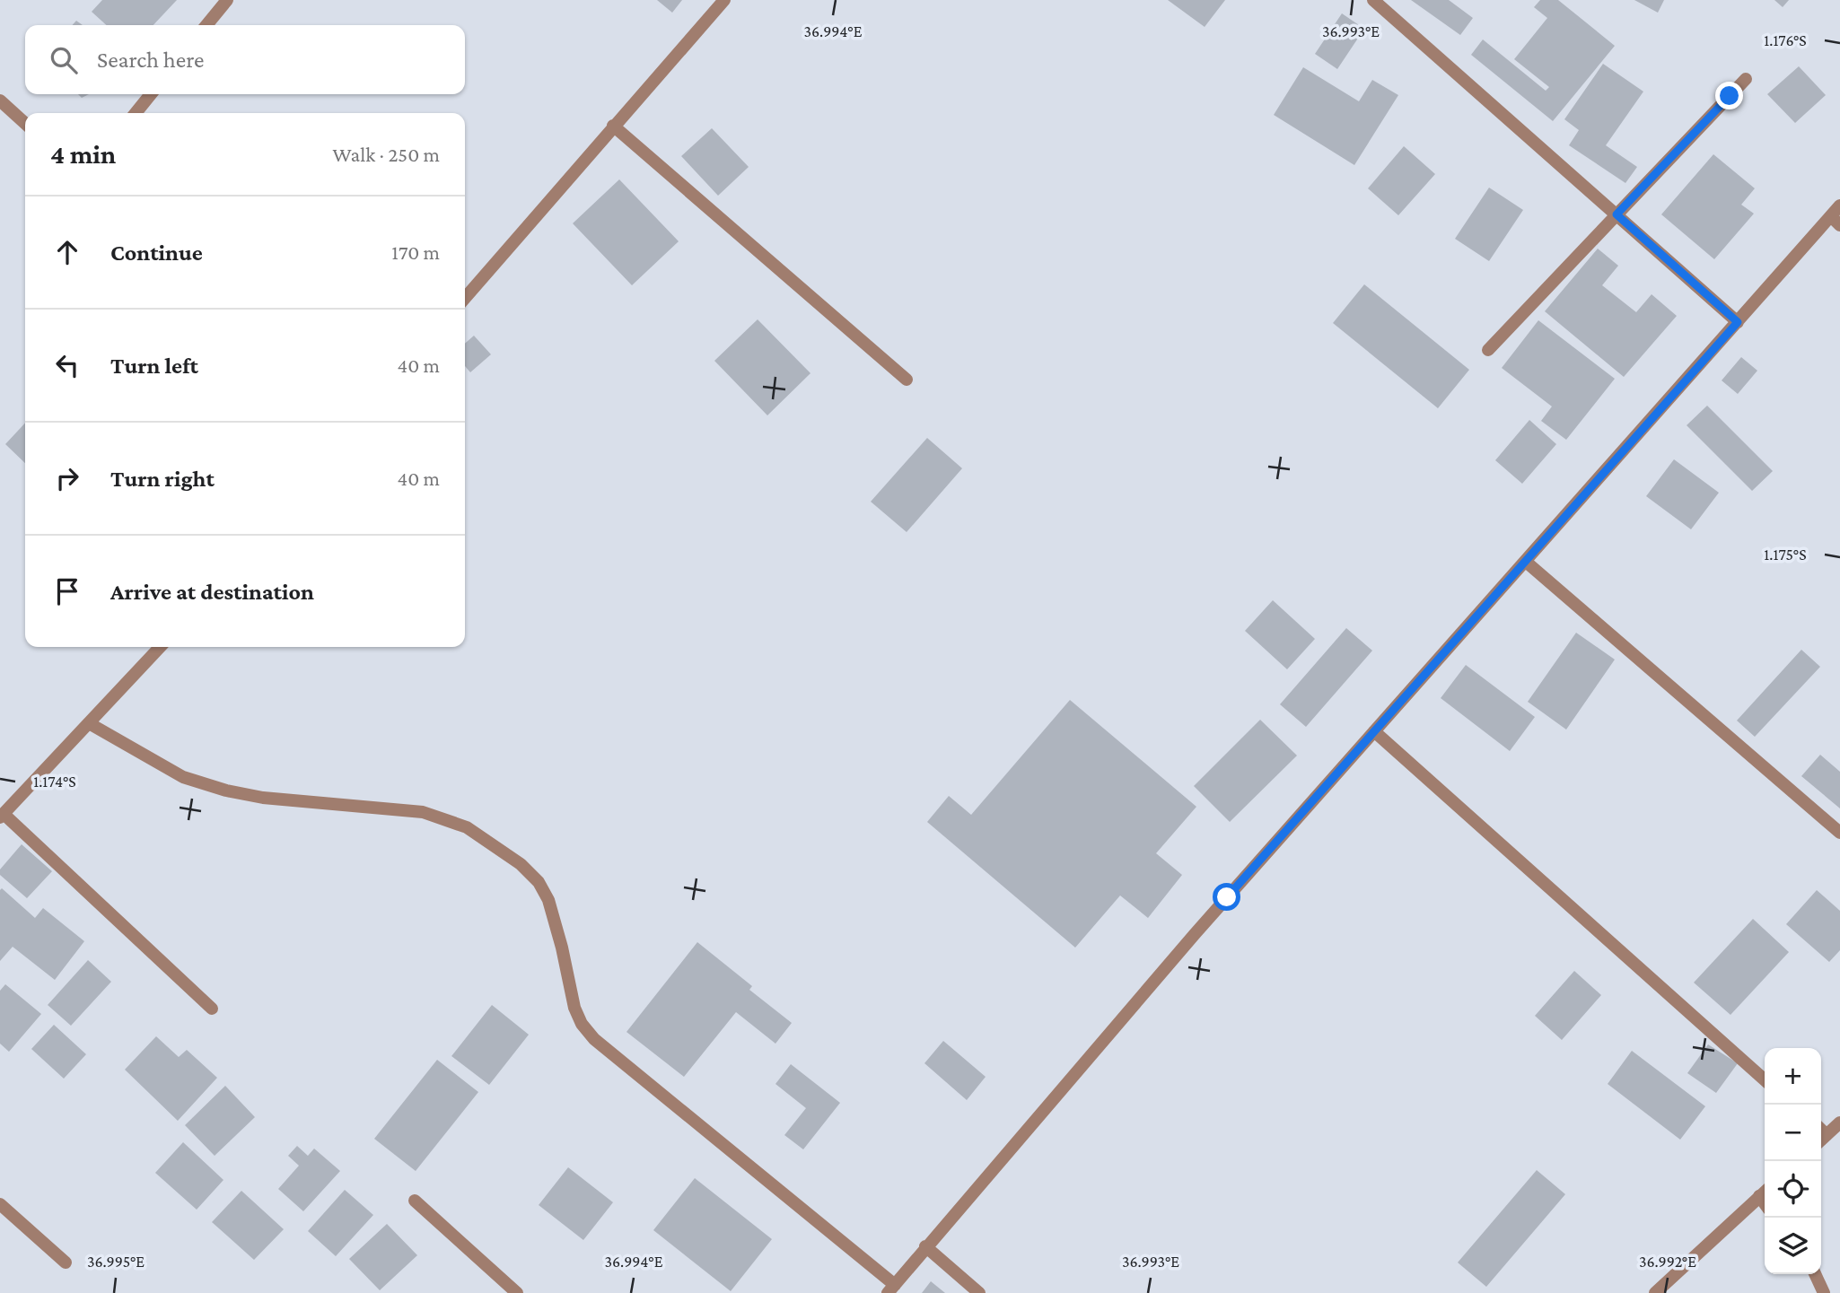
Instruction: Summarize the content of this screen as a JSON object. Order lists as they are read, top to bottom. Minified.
{"page":{"search":"Search here","heading":["4 min","Walk · 250 m"],"list":[["Continue","170 m"],["Turn left","40 m"],["Turn right","40 m"],"Arrive at destination"],"map_buttons":["+","−"]},"coordinates":["36.994°E","36.993°E","1.176°S","1.175°S","1.174°S","36.995°E","36.992°E"]}
